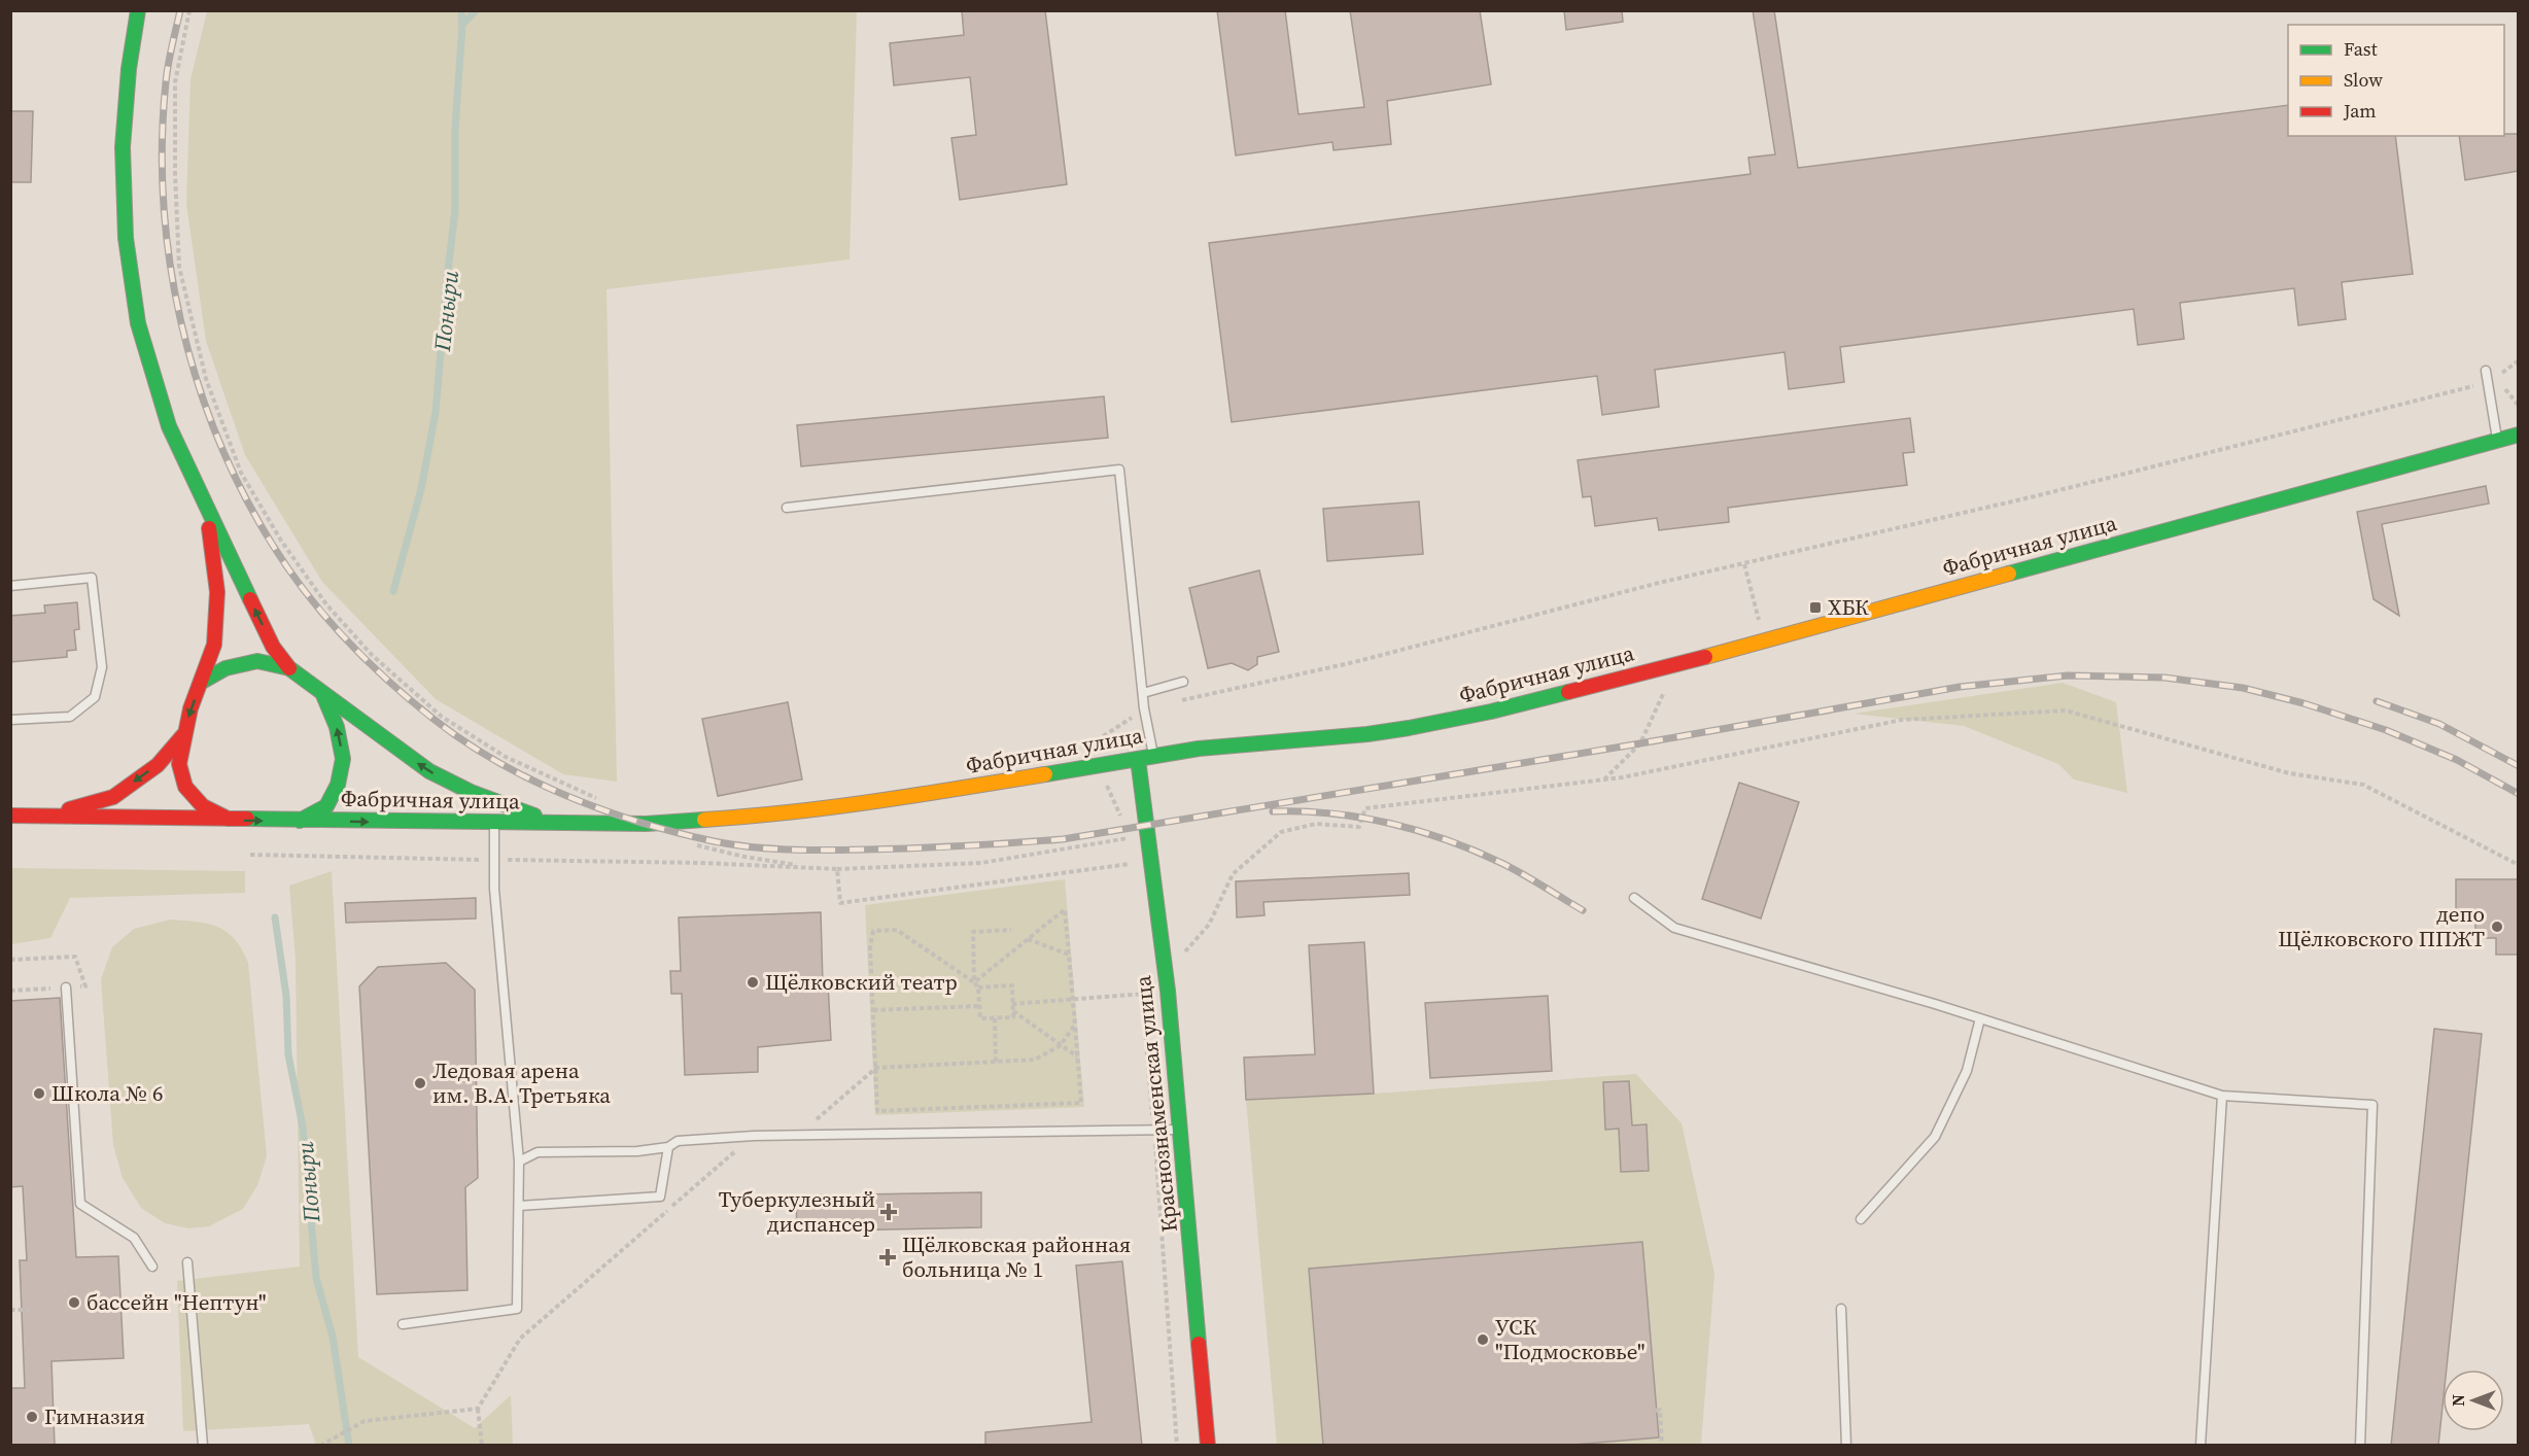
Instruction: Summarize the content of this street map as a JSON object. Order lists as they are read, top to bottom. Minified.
{"streets":{"street":["Фабричная улица","Краснознаменская улица"]},"crossings":[["Фабричная улица","Краснознаменская улица"]],"water":["Поныри"],"places":{"transit":["ХБК"],"other":["депо Щёлковского ППЖТ","Щёлковский театр","Ледовая арена им. В.А. Третьяка","Школа № 6","бассейн \"Нептун\"","УСК \"Подмосковье\"","Гимназия"],"health":["Туберкулезный диспансер","Щёлковская районная больница № 1"]},"legend":["Fast","Slow","Jam"],"north":"left"}
